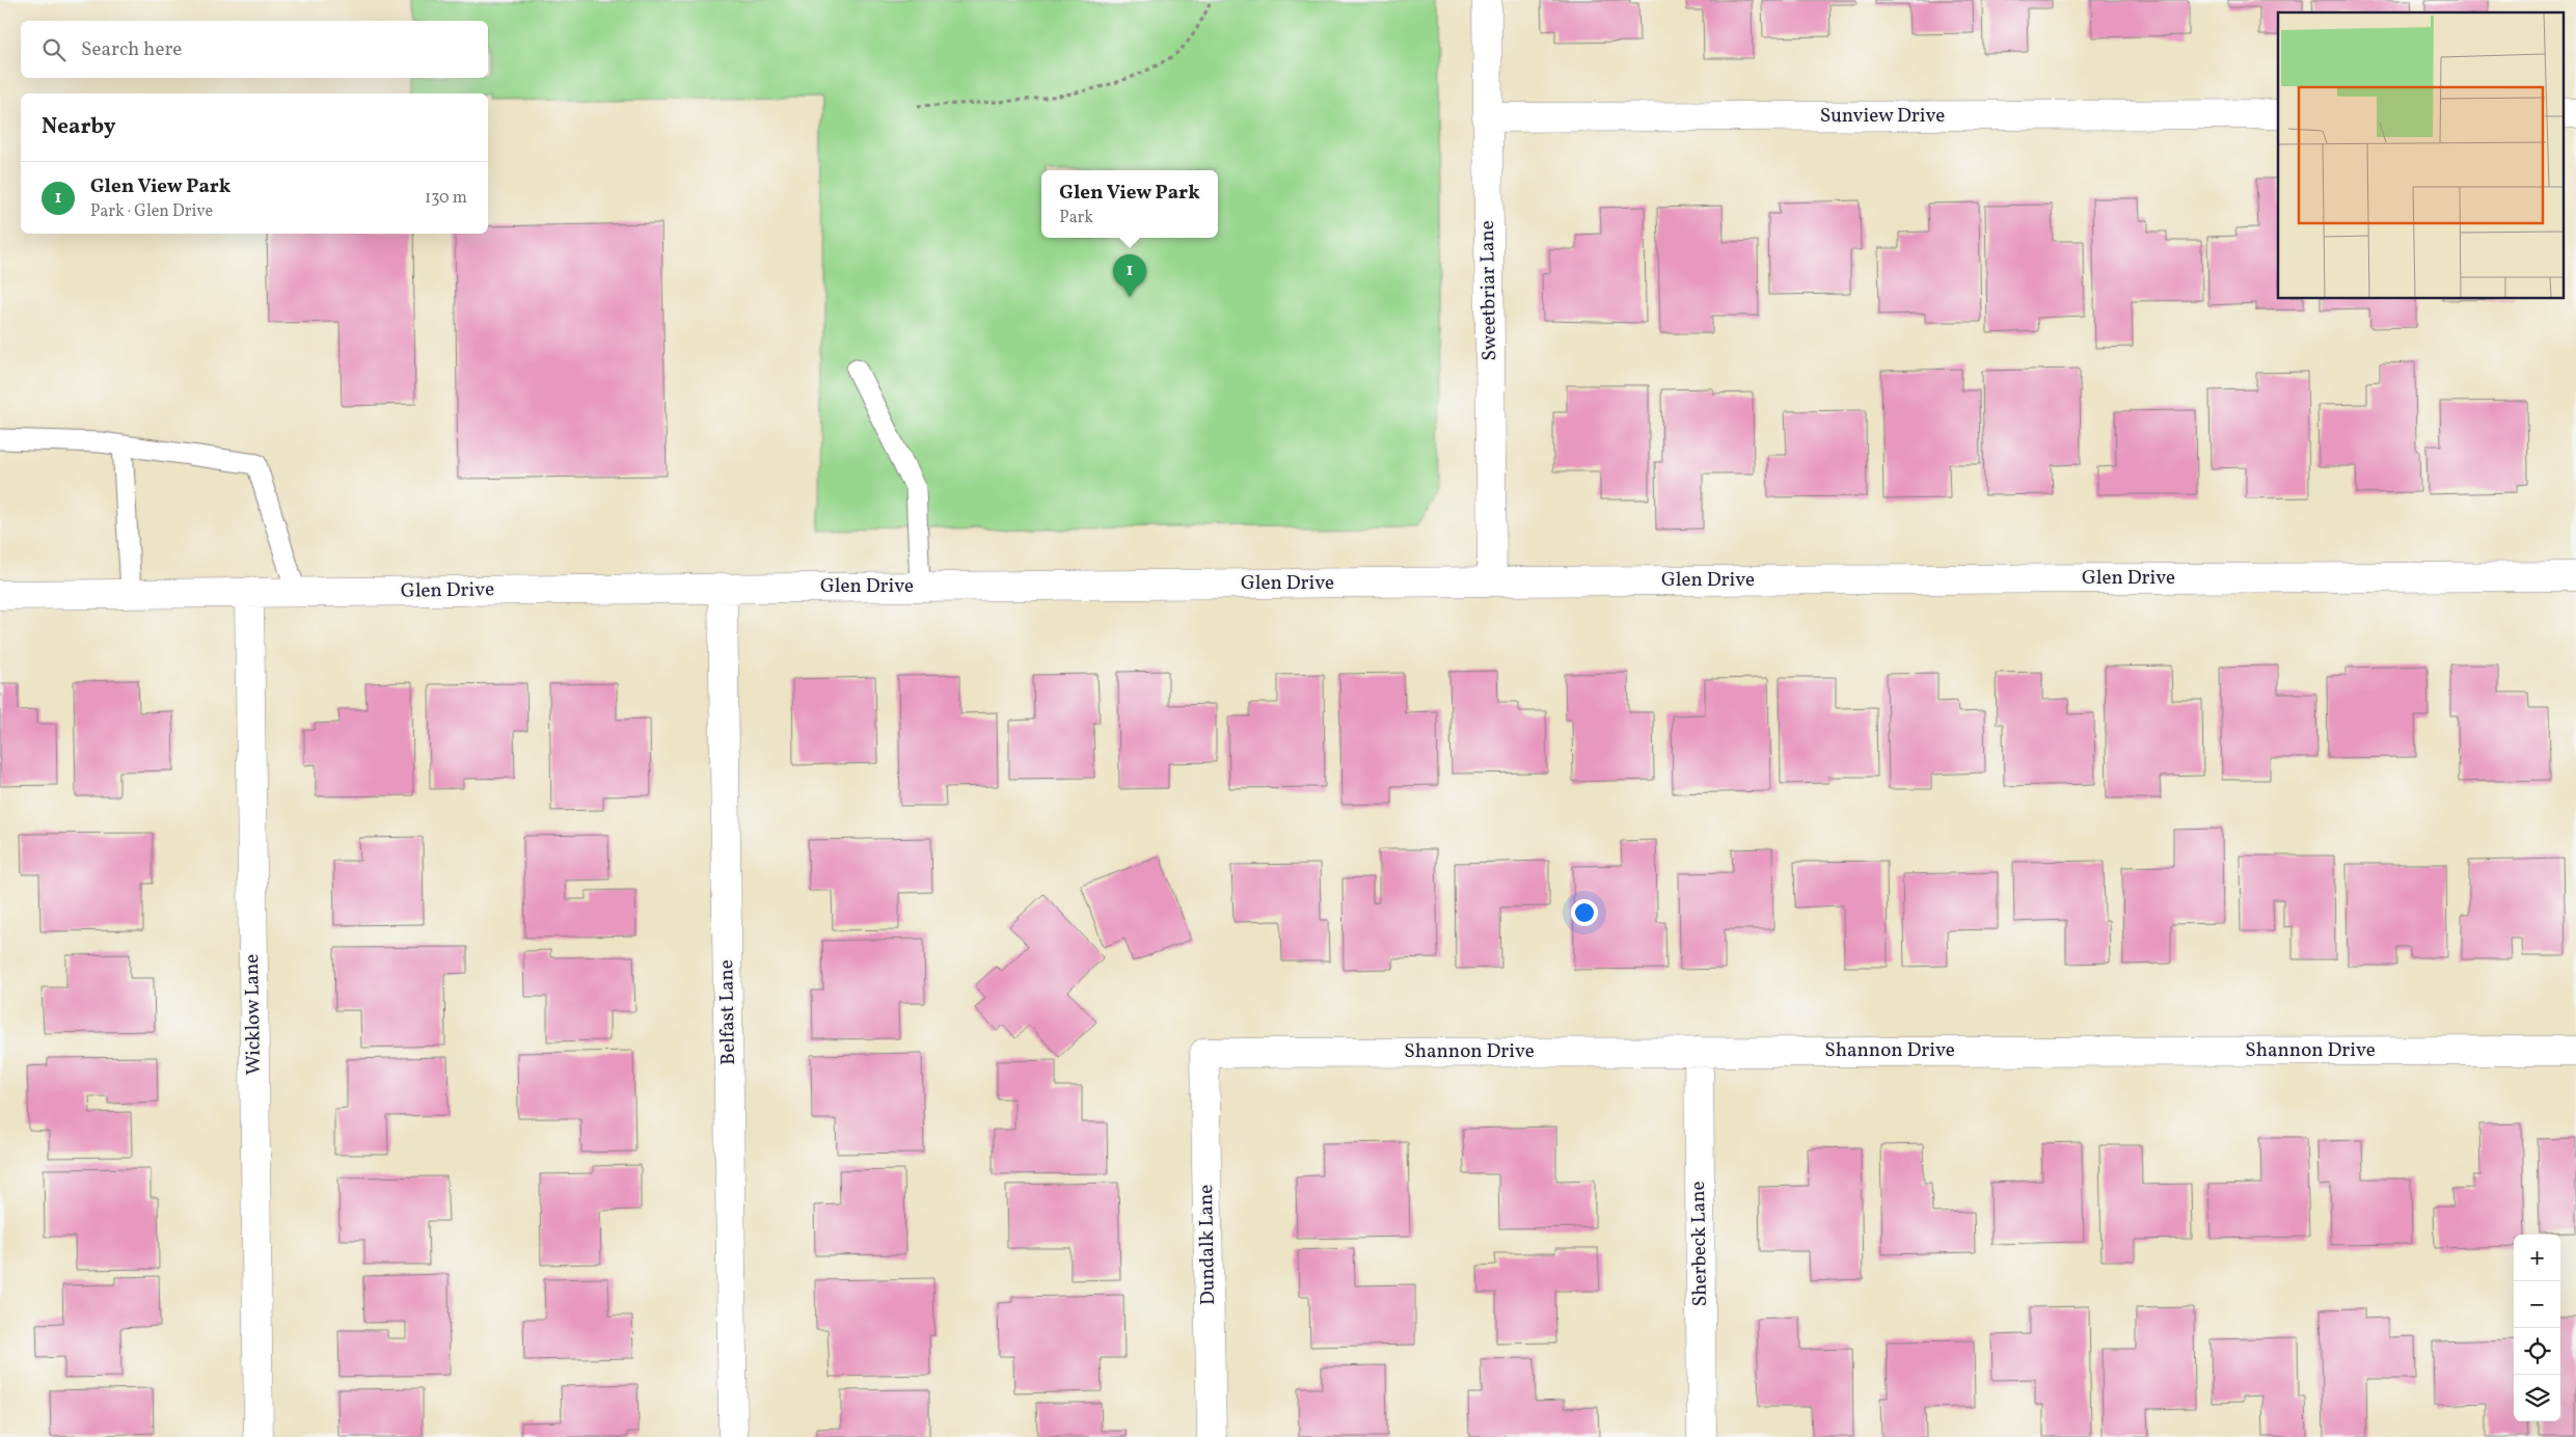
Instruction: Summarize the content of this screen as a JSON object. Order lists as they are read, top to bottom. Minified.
{"streets":{"street":["Sunview Drive","Sweetbriar Lane","Glen Drive","Belfast Lane","Wicklow Lane","Shannon Drive","Sherbeck Lane","Dundalk Lane"]},"crossings":[["Sunview Drive","Sweetbriar Lane"],["Sweetbriar Lane","Glen Drive"],["Glen Drive","Belfast Lane"],["Glen Drive","Wicklow Lane"],["Shannon Drive","Sherbeck Lane"],["Shannon Drive","Dundalk Lane"]],"page":{"search":"Search here","heading":"Nearby","list":[{"mark":"1","name":"Glen View Park","note":"Park · Glen Drive","value":"130 m"}],"popup":["Glen View Park","Park"],"pins":"1","map_buttons":["+","−"]}}
